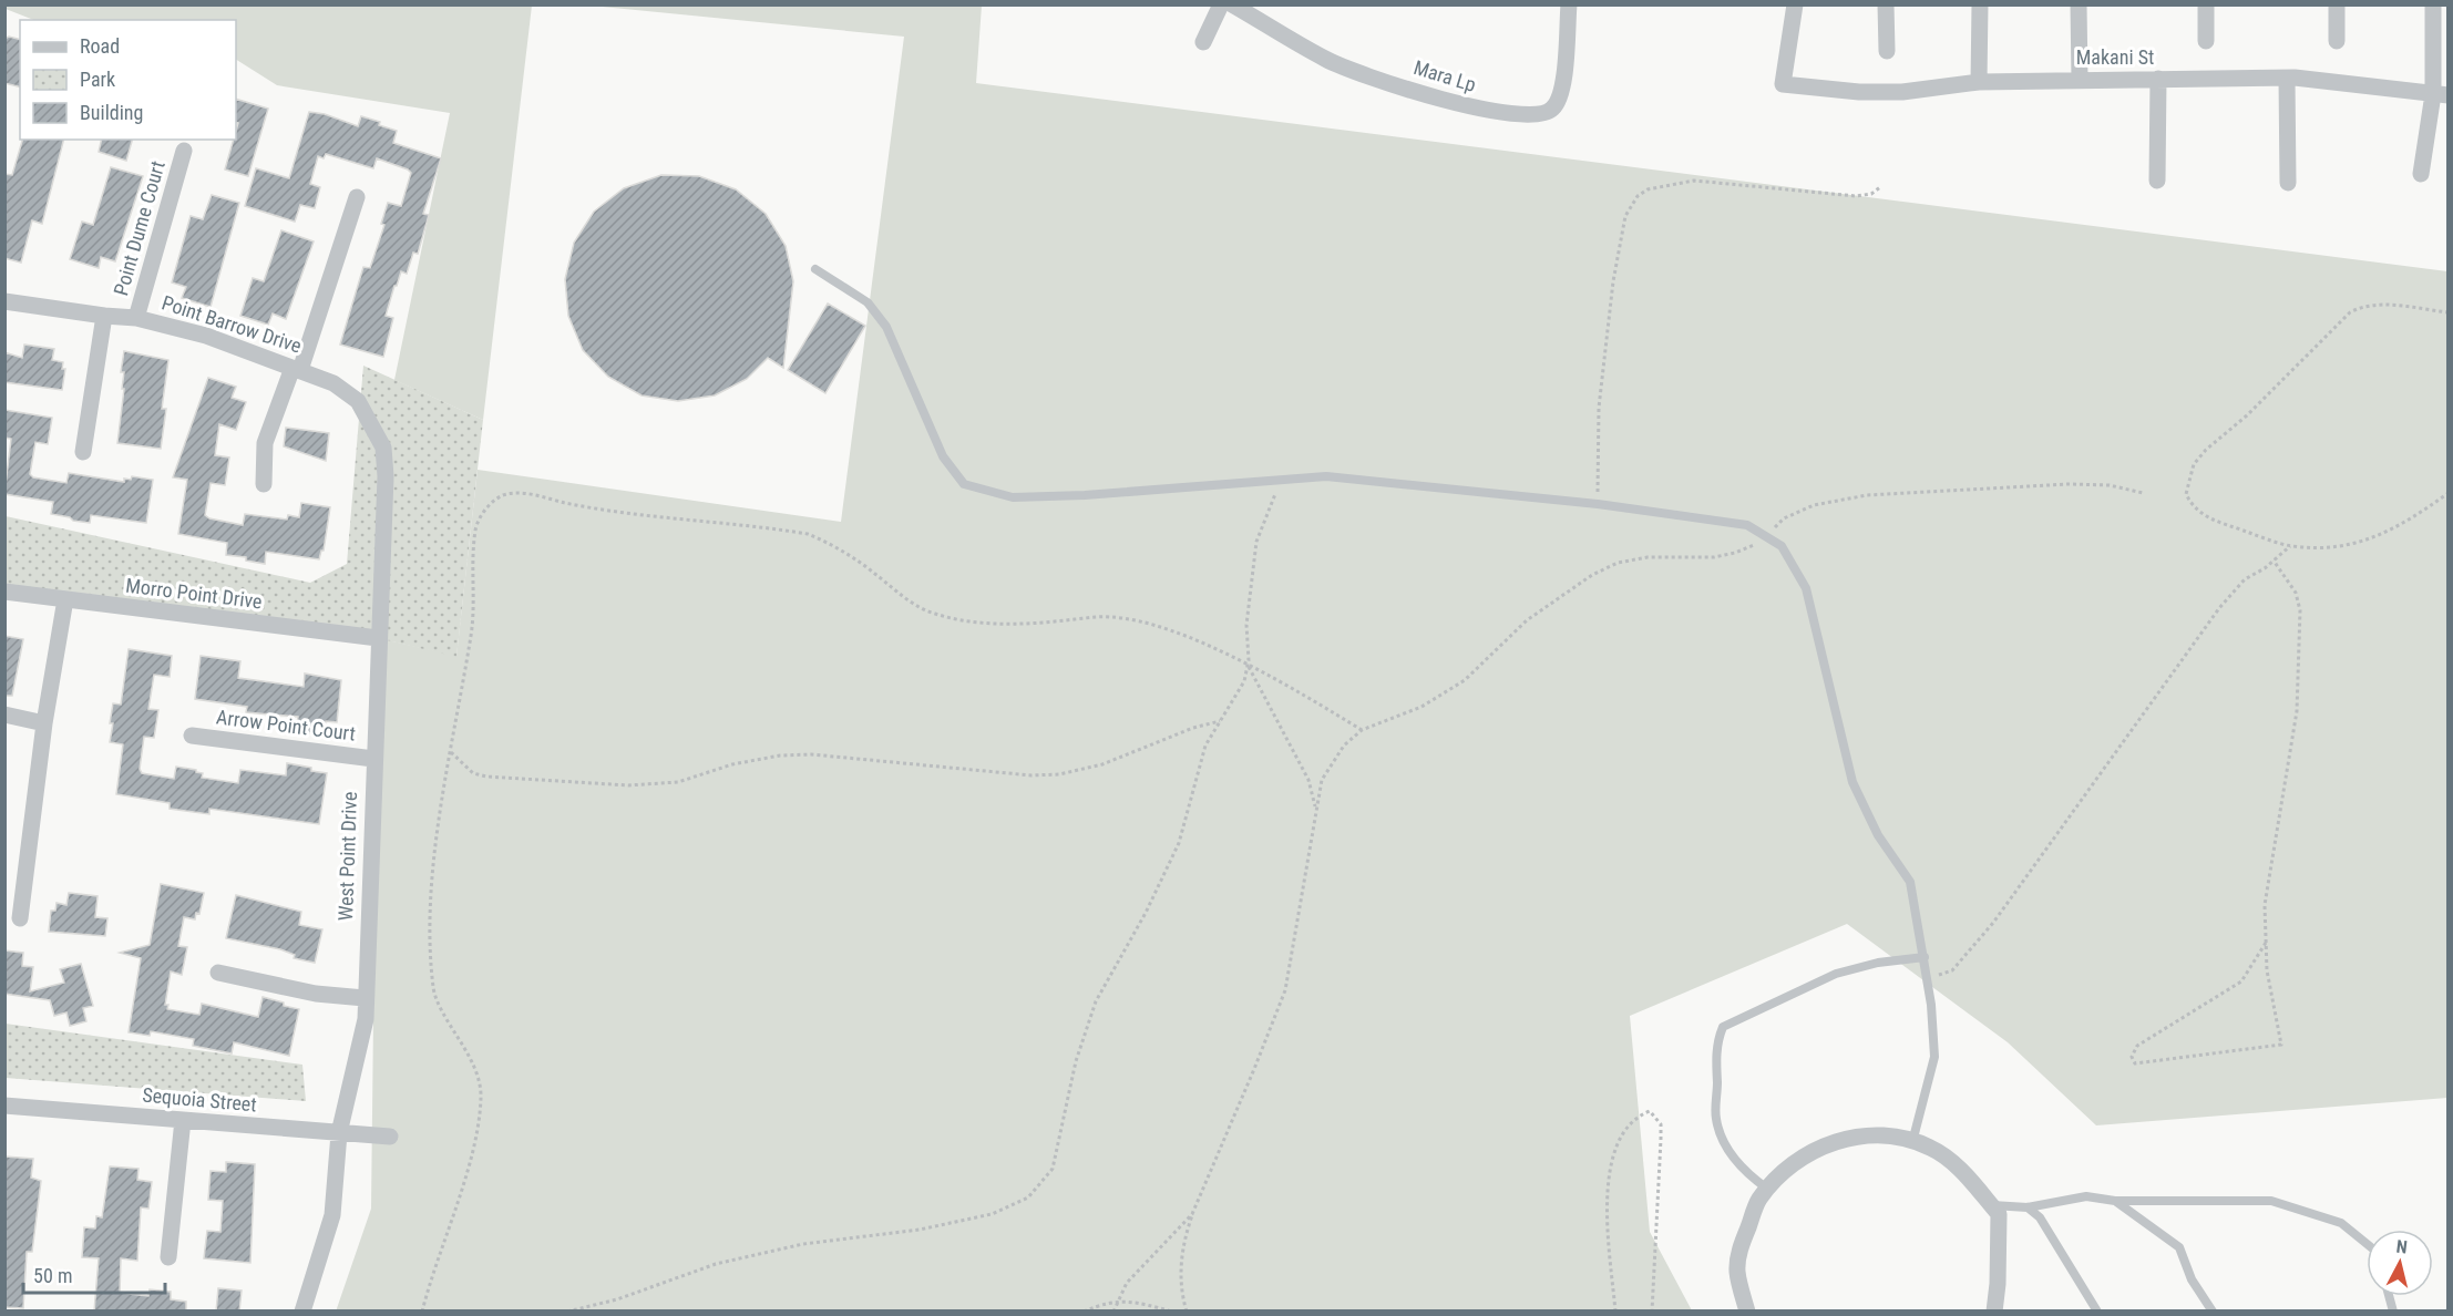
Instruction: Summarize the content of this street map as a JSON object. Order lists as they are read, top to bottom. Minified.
{"streets":{"street":["Makani St","Mara Lp","Point Dume Court","Point Barrow Drive","Morro Point Drive","Arrow Point Court","West Point Drive","Sequoia Street"]},"crossings":[["Point Dume Court","Point Barrow Drive"],["Point Barrow Drive","West Point Drive"],["Morro Point Drive","West Point Drive"],["Arrow Point Court","West Point Drive"],["West Point Drive","Sequoia Street"]],"legend":["Road","Park","Building"],"scale_bar":"50 m","north":"top"}
